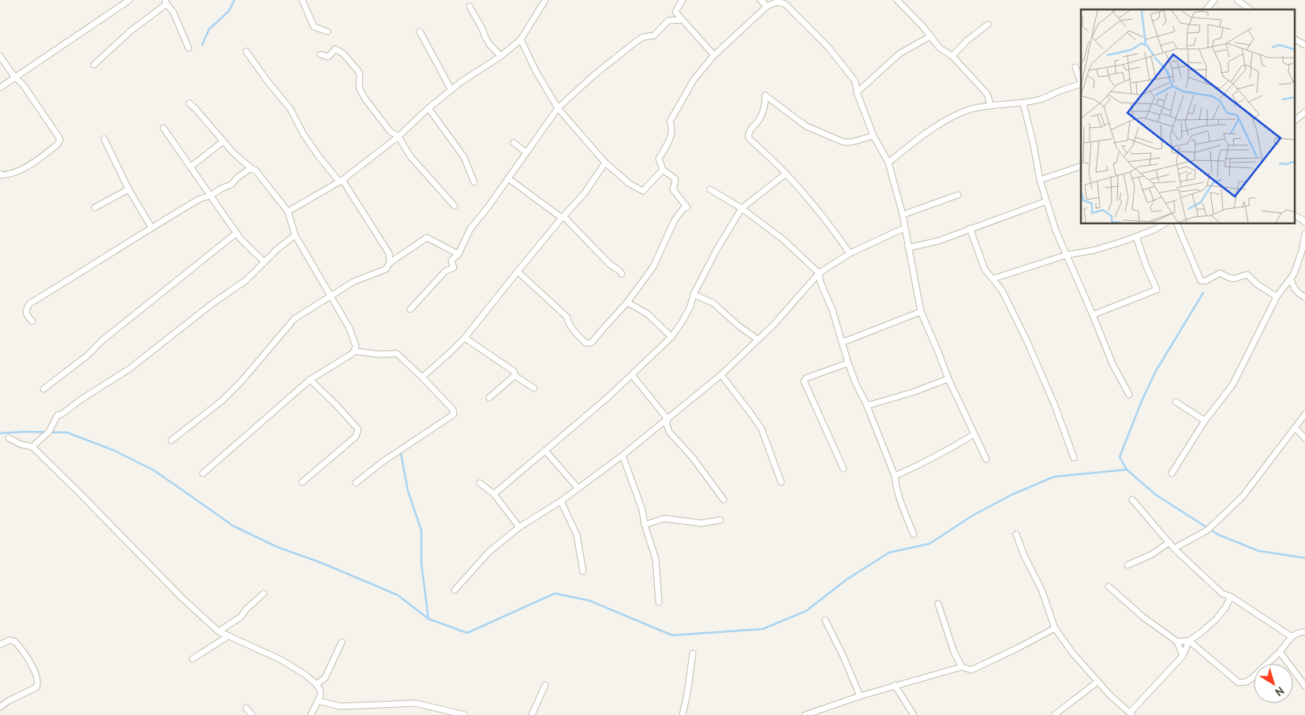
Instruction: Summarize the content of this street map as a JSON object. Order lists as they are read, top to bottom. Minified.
{"north":"bottom right"}
